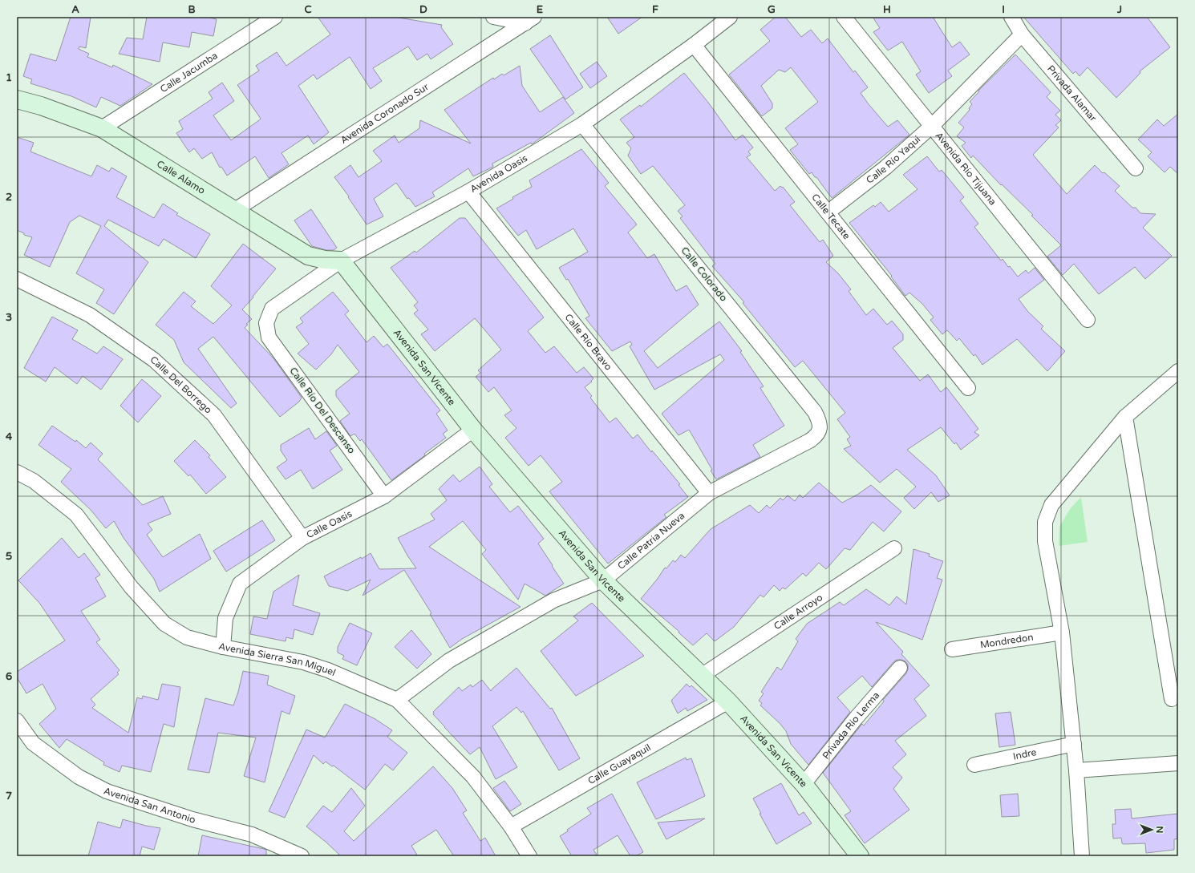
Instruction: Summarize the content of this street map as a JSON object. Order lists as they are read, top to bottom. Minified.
{"streets":{"street":["Calle Jacumba","Privada Alamar","Avenida Coronado Sur","Calle Río Yaqui","Avenida Río Tijuana","Avenida Oasis","Calle Alamo","Calle Tecate","Calle Colorado","Calle Río Bravo","Avenida San Vicente","Calle Del Borrego","Calle Río Del Descanso","Calle Oasis","Calle Patria Nueva","Calle Arroyo","Mondredon","Avenida Sierra San Miguel","Privada Río Lerma","Indre","Calle Guayaquil","Avenida San Antonio"]},"crossings":[["Calle Jacumba","Calle Alamo"],["Privada Alamar","Calle Río Yaqui"],["Avenida Coronado Sur","Calle Alamo"],["Calle Río Yaqui","Avenida Río Tijuana"],["Calle Río Yaqui","Calle Tecate"],["Avenida Oasis","Calle Alamo"],["Avenida Oasis","Calle Tecate"],["Avenida Oasis","Calle Colorado"],["Avenida Oasis","Calle Río Bravo"],["Avenida Oasis","Avenida San Vicente"],["Avenida Oasis","Calle Río Del Descanso"],["Calle Alamo","Avenida San Vicente"],["Calle Colorado","Calle Patria Nueva"],["Calle Río Bravo","Calle Patria Nueva"],["Avenida San Vicente","Calle Oasis"],["Avenida San Vicente","Calle Patria Nueva"],["Avenida San Vicente","Calle Arroyo"],["Avenida San Vicente","Privada Río Lerma"],["Avenida San Vicente","Calle Guayaquil"],["Calle Del Borrego","Calle Oasis"],["Calle Río Del Descanso","Calle Oasis"],["Calle Oasis","Avenida Sierra San Miguel"],["Calle Patria Nueva","Avenida Sierra San Miguel"],["Avenida Sierra San Miguel","Calle Guayaquil"]],"north":"right","grid":{"columns":["A","B","C","D","E","F","G","H","I","J"],"rows":["1","2","3","4","5","6","7"]}}
